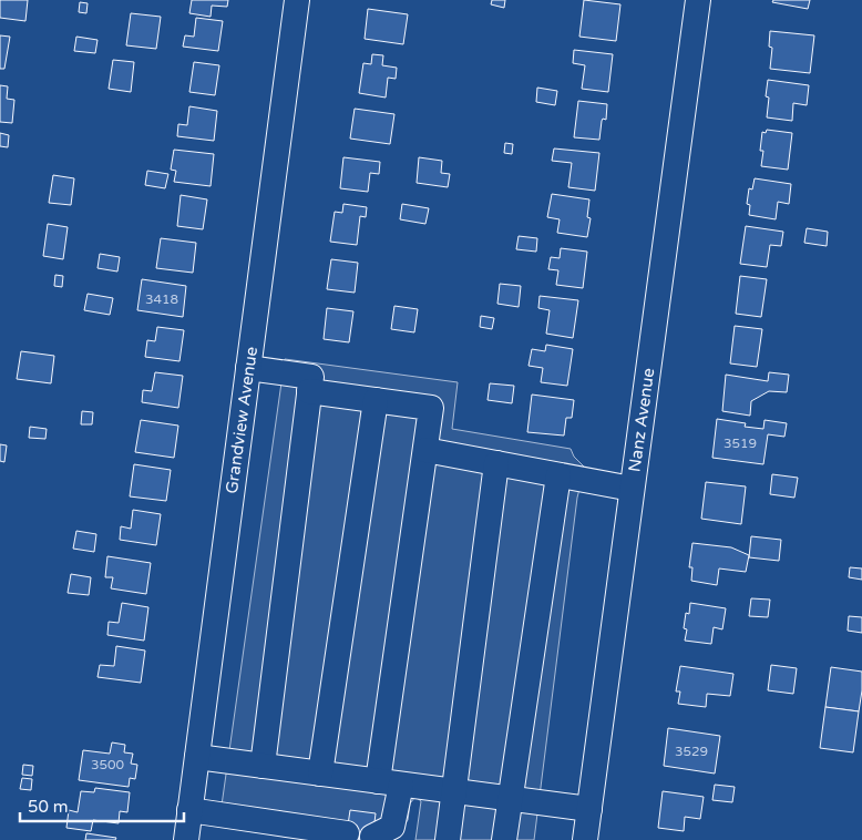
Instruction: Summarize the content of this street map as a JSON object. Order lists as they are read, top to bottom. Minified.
{"streets":{"street":["Grandview Avenue","Nanz Avenue"]},"house_numbers":["3418","3519","3529","3500"],"scale_bar":"50 m"}
